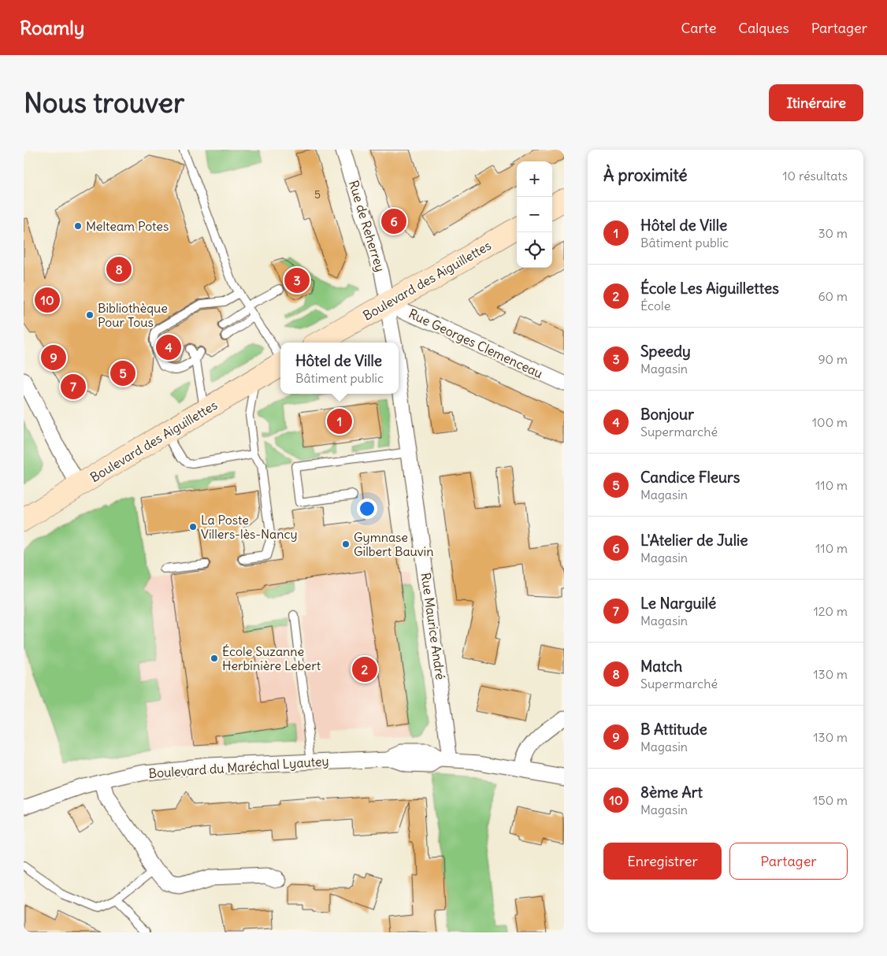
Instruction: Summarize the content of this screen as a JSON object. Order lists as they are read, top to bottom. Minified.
{"streets":{"main road":["Boulevard des Aiguillettes"],"street":["Rue de Reherrey","Rue Georges Clemenceau","Rue Maurice André","Boulevard du Maréchal Lyautey"]},"crossings":[["Rue de Reherrey","Boulevard des Aiguillettes"],["Rue de Reherrey","Rue Georges Clemenceau"],["Boulevard des Aiguillettes","Rue Georges Clemenceau"],["Rue Maurice André","Boulevard du Maréchal Lyautey"]],"places":["Melteam Potes","Bibliothèque Pour Tous","La Poste Villers-lès-Nancy","Gymnase Gilbert Bauvin","École Suzanne Herbinière Lebert"],"house_numbers":["5"],"page":{"header":"Roamly","nav":["Carte","Calques","Partager"],"buttons":["Itinéraire",["Enregistrer","Partager"]],"title":"Nous trouver","heading":["À proximité","10 résultats"],"map_buttons":["+","−"],"list":[{"mark":"1","name":"Hôtel de Ville","note":"Bâtiment public","value":"30 m"},{"mark":"2","name":"École Les Aiguillettes","note":"École","value":"60 m"},{"mark":"3","name":"Speedy","note":"Magasin","value":"90 m"},{"mark":"4","name":"Bonjour","note":"Supermarché","value":"100 m"},{"mark":"5","name":"Candice Fleurs","note":"Magasin","value":"110 m"},{"mark":"6","name":"L'Atelier de Julie","note":"Magasin","value":"110 m"},{"mark":"7","name":"Le Narguilé","note":"Magasin","value":"120 m"},{"mark":"8","name":"Match","note":"Supermarché","value":"130 m"},{"mark":"9","name":"B Attitude","note":"Magasin","value":"130 m"},{"mark":"10","name":"8ème Art","note":"Magasin","value":"150 m"}],"pins":["6","8","3","10","4","9","5","7","1","2"],"popup":["Hôtel de Ville","Bâtiment public"]}}
